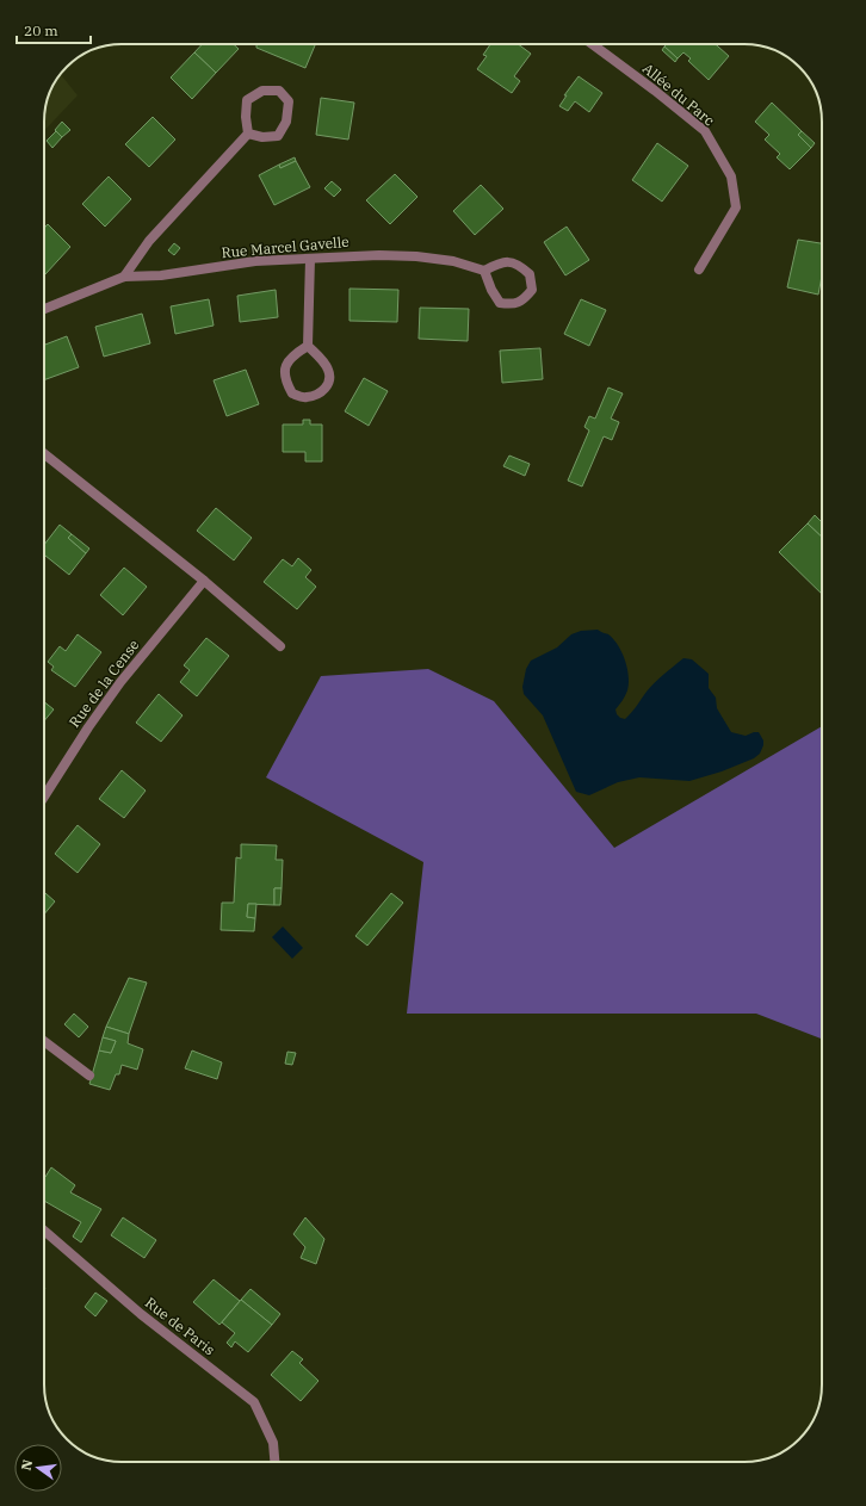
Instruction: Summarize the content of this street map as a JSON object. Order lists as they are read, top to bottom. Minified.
{"streets":{"street":["Allée du Parc","Rue Marcel Gavelle","Rue de la Cense","Rue de Paris"]},"scale_bar":"20 m","north":"left"}
